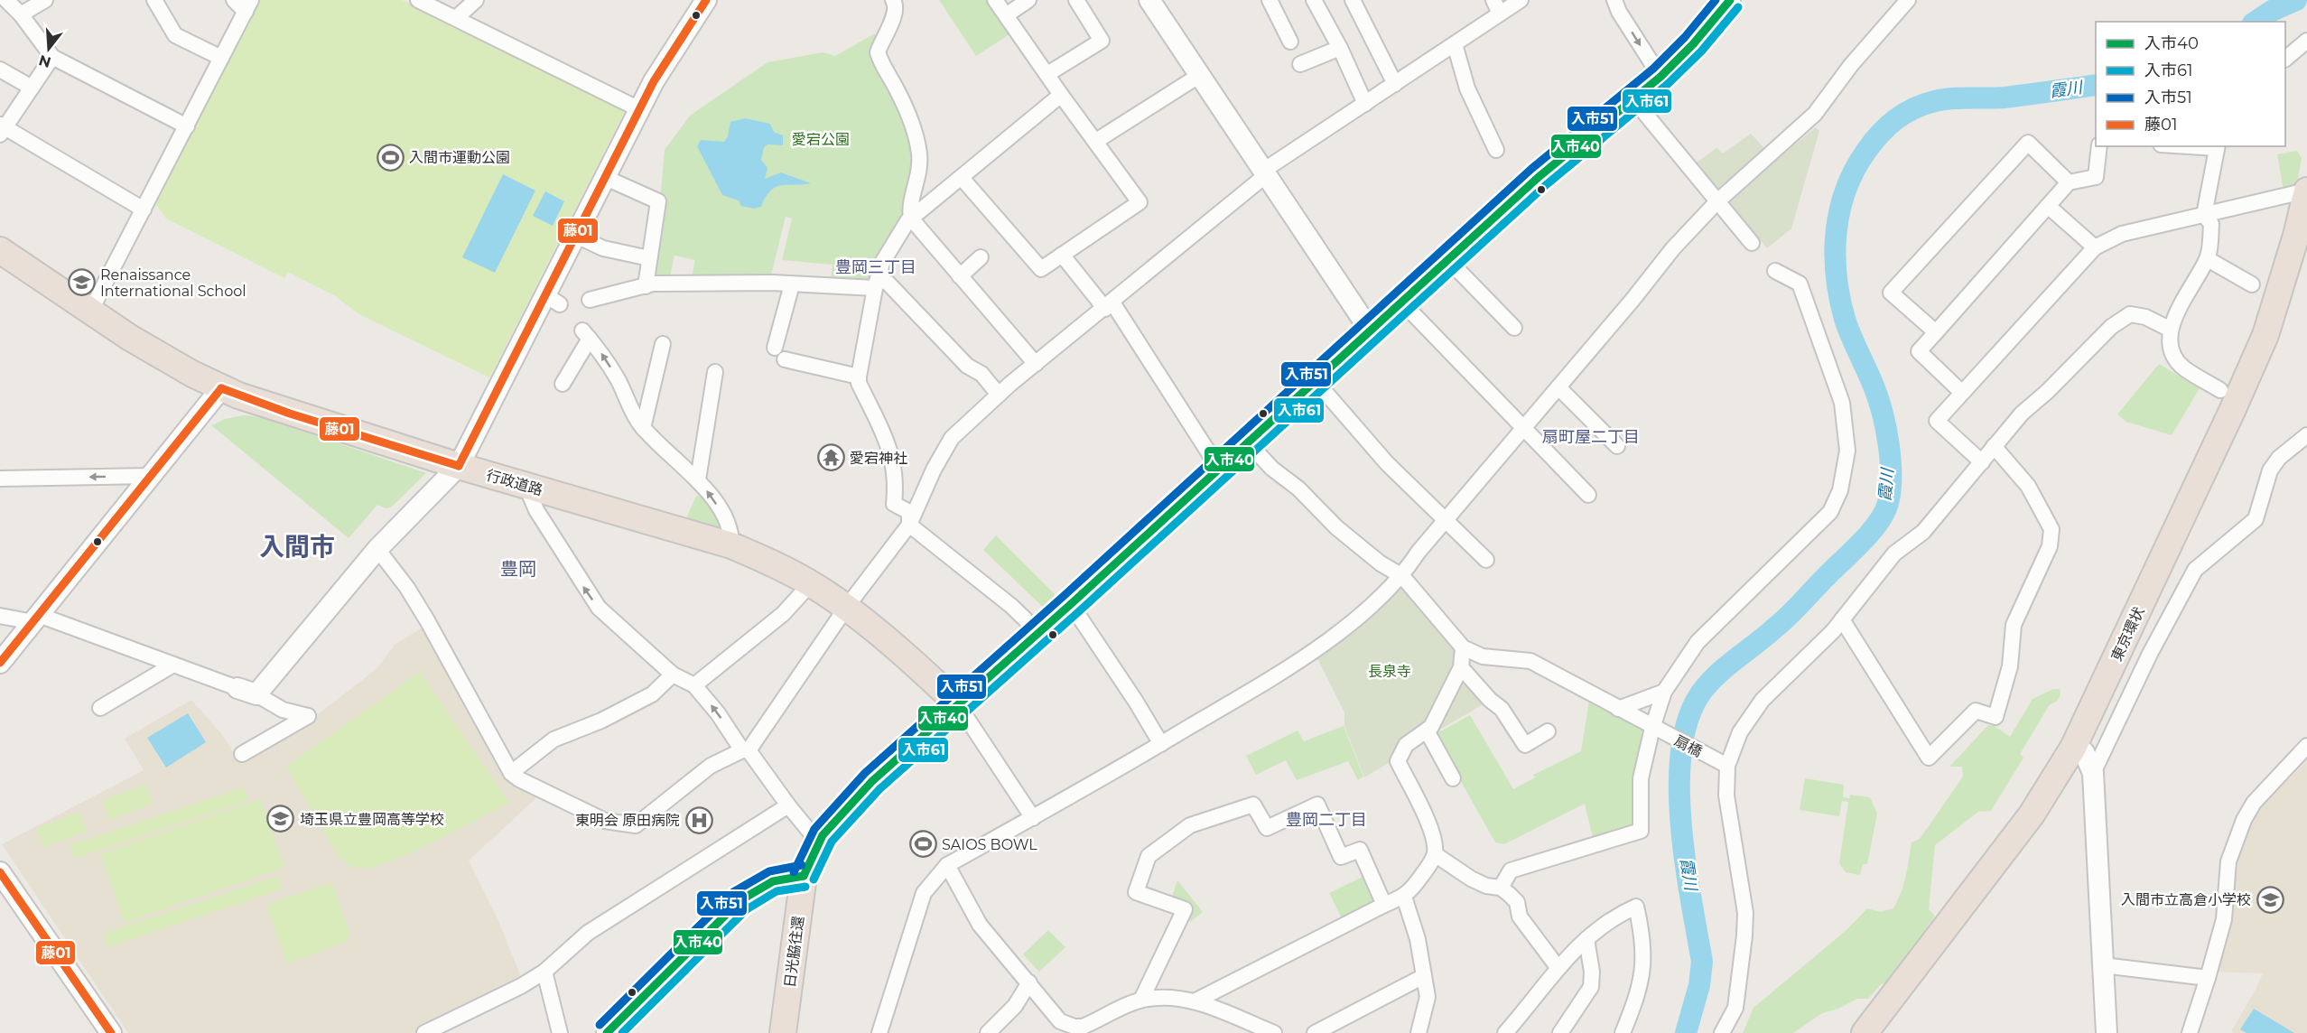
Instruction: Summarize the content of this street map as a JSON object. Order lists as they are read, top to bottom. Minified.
{"streets":{"highway":["行政道路","東京環状","日光脇往還"],"street":["扇橋"]},"crossings":[["行政道路","日光脇往還"]],"districts":["豊岡三丁目","扇町屋二丁目","入間市","豊岡","豊岡二丁目"],"water":["霞川"],"parks":["愛宕公園","長泉寺"],"places":{"sports":["入間市運動公園","SAIOS BOWL"],"school or university":["Renaissance International School","埼玉県立豊岡高等学校","入間市立高倉小学校"],"temple":["愛宕神社"],"hospital":["東明会 原田病院"]},"lines":["transit line 入市40","transit line 入市51","transit line 藤01","transit line 入市61"],"legend":["入市40","入市61","入市51","藤01"],"north":"bottom"}
